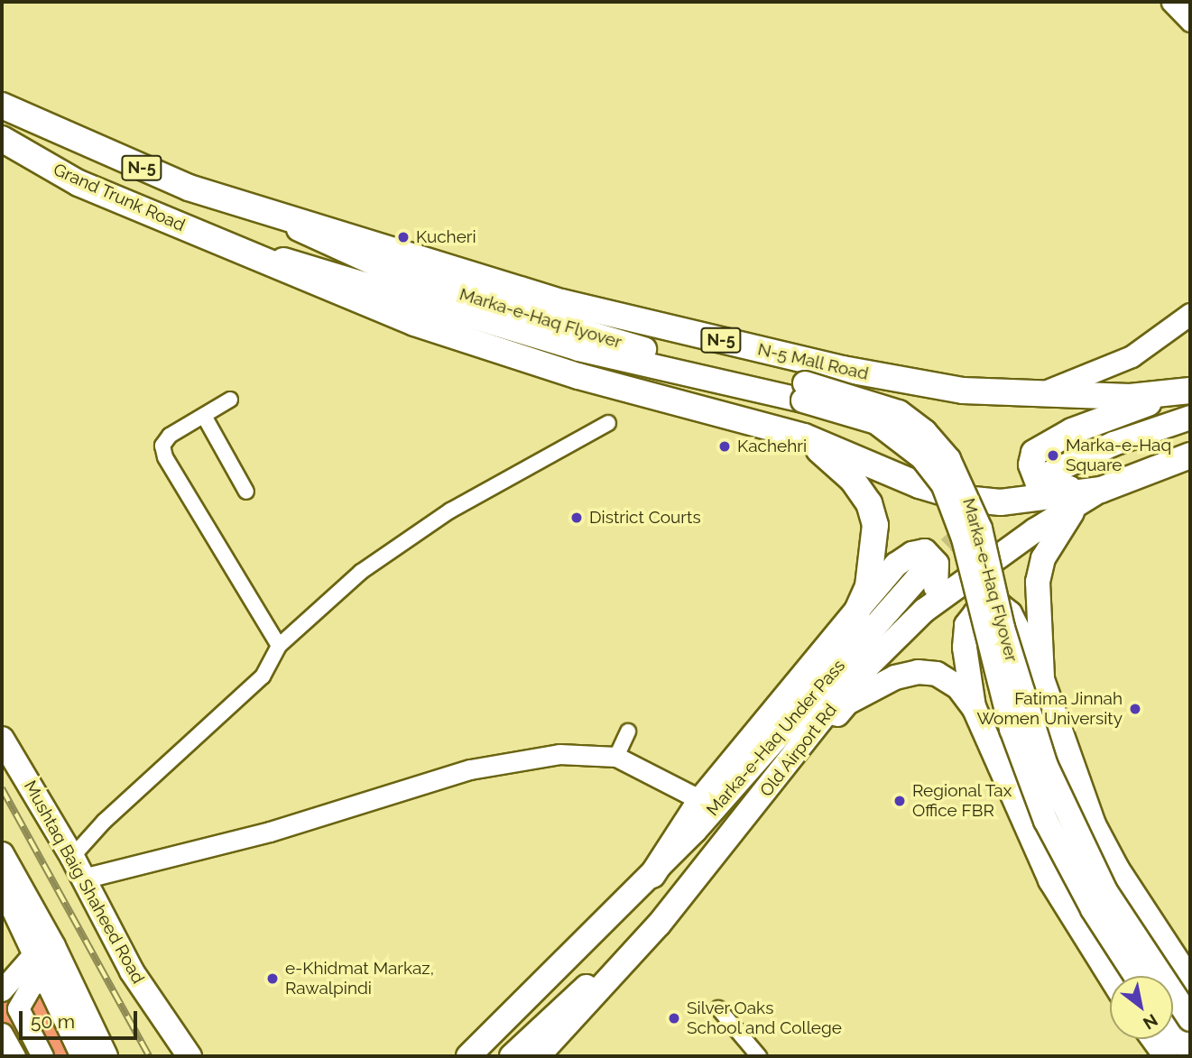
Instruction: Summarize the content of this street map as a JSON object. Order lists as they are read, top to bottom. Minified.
{"streets":{"highway":["N-5","Grand Trunk Road","N-5 Mall Road"],"main road":["Marka-e-Haq Flyover","Marka-e-Haq Under Pass","Old Airport Rd","Mushtaq Baig Shaheed Road"]},"crossings":[["Grand Trunk Road","Marka-e-Haq Flyover"],["Grand Trunk Road","N-5 Mall Road"],["Grand Trunk Road","Old Airport Rd"],["Marka-e-Haq Flyover","N-5 Mall Road"]],"places":["Kucheri","Kachehri","Marka-e-Haq Square","District Courts","Fatima Jinnah Women University","Regional Tax Office FBR","e-Khidmat Markaz, Rawalpindi","Silver Oaks School and College"],"scale_bar":"50 m","north":"bottom right"}
